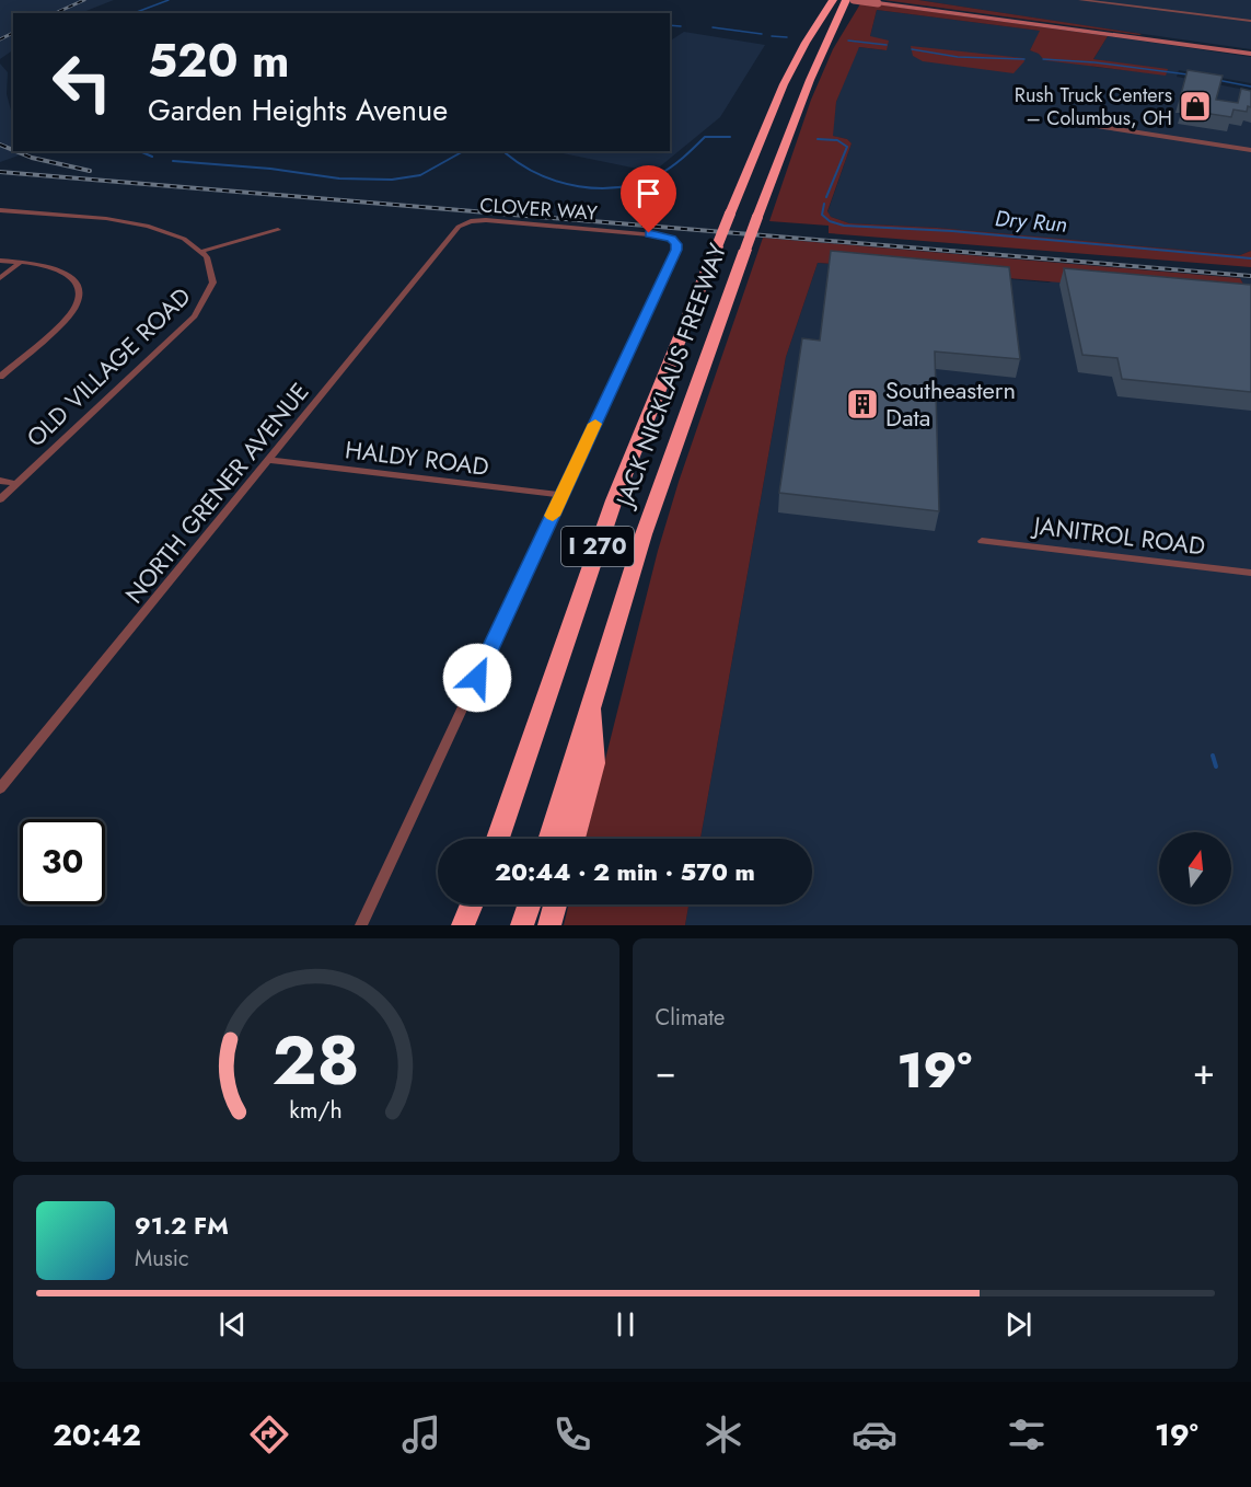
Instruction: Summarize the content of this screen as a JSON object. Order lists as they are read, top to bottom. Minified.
{"streets":{"highway":["JACK NICKLAUS FREEWAY","I 270"],"street":["CLOVER WAY","OLD VILLAGE ROAD","HALDY ROAD","NORTH GRENER AVENUE","JANITROL ROAD"]},"crossings":[["CLOVER WAY","HALDY ROAD"],["CLOVER WAY","NORTH GRENER AVENUE"],["HALDY ROAD","NORTH GRENER AVENUE"]],"water":["Dry Run"],"places":{"shop":["Rush Truck Centers – Columbus, OH"],"building":["Southeastern Data"]},"north":"top","page":{"turn":["520 m","Garden Heights Avenue"],"limit":"30","trip":"20:44 · 2 min · 570 m","tile":"Climate","heat":["−","19°","+"],"song":["91.2 FM","Music"],"tabs":["20:42","19°"],"gauge":["28","km/h"]}}
